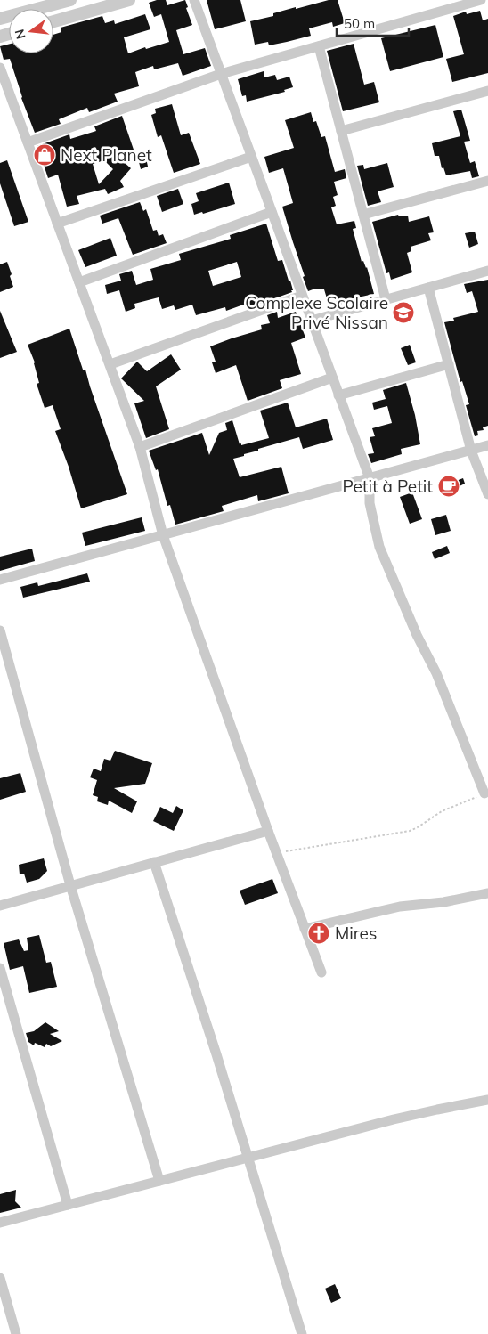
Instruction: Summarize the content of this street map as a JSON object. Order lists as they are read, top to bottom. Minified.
{"places":{"shop":["Next Planet"],"school or university":["Complexe Scolaire Privé Nissan"],"cafe":["Petit à Petit"],"church":["Mires"]},"scale_bar":"50 m","north":"left"}
